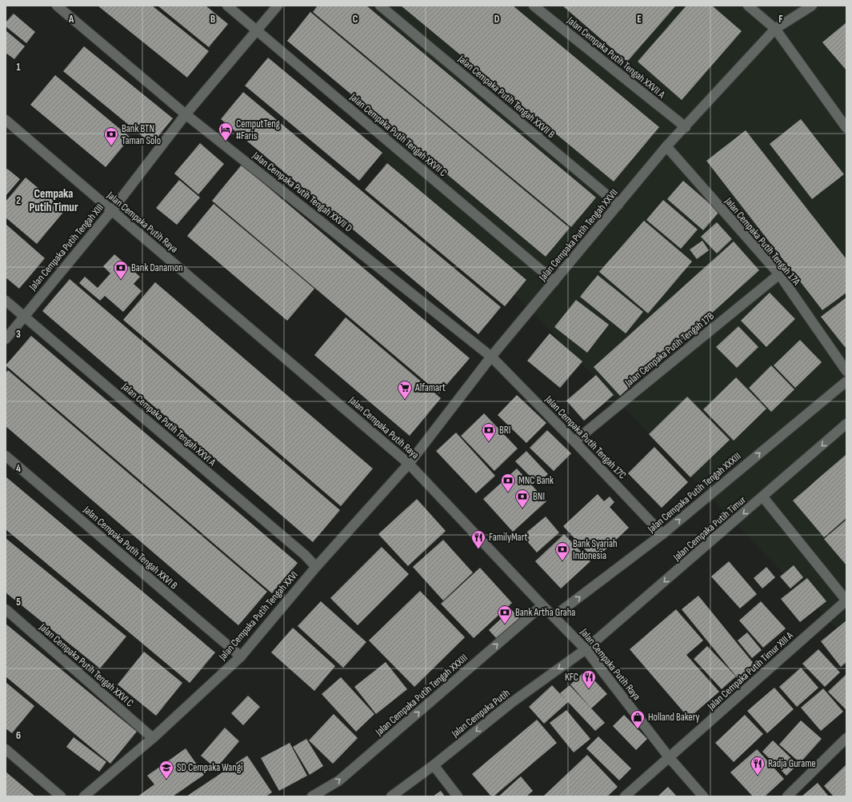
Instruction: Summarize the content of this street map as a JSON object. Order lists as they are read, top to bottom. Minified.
{"streets":{"street":["Jalan Cempaka Putih Tengah XXVII A","Jalan Cempaka Putih Tengah XXVII B","Jalan Cempaka Putih Tengah XXVII C","Jalan Cempaka Putih Tengah XXVII D","Jalan Cempaka Putih Raya","Jalan Cempaka Putih Tengah XXVII","Jalan Cempaka Putih Tengah 17A","Jalan Cempaka Putih Tengah XIII","Jalan Cempaka Putih Tengah 17B","Jalan Cempaka Putih Tengah XXVI A","Jalan Cempaka Putih Tengah 17C","Jalan Cempaka Putih Tengah XXXIII","Jalan Cempaka Putih Timur","Jalan Cempaka Putih Tengah XXVI B","Jalan Cempaka Putih Tengah XXVI","Jalan Cempaka Putih Tengah XXVI C","Jalan Cempaka Putih Timur XIII A","Jalan Cempaka Putih"]},"crossings":[["Jalan Cempaka Putih Tengah XXVII A","Jalan Cempaka Putih Tengah XXVII"],["Jalan Cempaka Putih Tengah XXVII B","Jalan Cempaka Putih Tengah XXVII"],["Jalan Cempaka Putih Tengah XXVII C","Jalan Cempaka Putih Tengah XXVII"],["Jalan Cempaka Putih Tengah XXVII C","Jalan Cempaka Putih Tengah XIII"],["Jalan Cempaka Putih Tengah XXVII D","Jalan Cempaka Putih Tengah XXVII"],["Jalan Cempaka Putih Tengah XXVII D","Jalan Cempaka Putih Tengah XIII"],["Jalan Cempaka Putih Tengah XXVII D","Jalan Cempaka Putih Tengah 17C"],["Jalan Cempaka Putih Raya","Jalan Cempaka Putih Tengah XXVII"],["Jalan Cempaka Putih Raya","Jalan Cempaka Putih Tengah XIII"],["Jalan Cempaka Putih Raya","Jalan Cempaka Putih Tengah XXXIII"],["Jalan Cempaka Putih Raya","Jalan Cempaka Putih Timur"],["Jalan Cempaka Putih Raya","Jalan Cempaka Putih Tengah XXVI"],["Jalan Cempaka Putih Raya","Jalan Cempaka Putih Timur XIII A"],["Jalan Cempaka Putih Raya","Jalan Cempaka Putih"],["Jalan Cempaka Putih Tengah XXVII","Jalan Cempaka Putih Tengah 17A"],["Jalan Cempaka Putih Tengah XXVII","Jalan Cempaka Putih Tengah 17C"],["Jalan Cempaka Putih Tengah XXVII","Jalan Cempaka Putih Tengah XXVI"],["Jalan Cempaka Putih Tengah 17A","Jalan Cempaka Putih Tengah 17B"],["Jalan Cempaka Putih Tengah XIII","Jalan Cempaka Putih Tengah XXVI A"],["Jalan Cempaka Putih Tengah 17B","Jalan Cempaka Putih Tengah 17C"],["Jalan Cempaka Putih Tengah XXVI A","Jalan Cempaka Putih Tengah XXVI"],["Jalan Cempaka Putih Tengah 17C","Jalan Cempaka Putih Tengah XXXIII"],["Jalan Cempaka Putih Timur","Jalan Cempaka Putih"],["Jalan Cempaka Putih Tengah XXVI B","Jalan Cempaka Putih Tengah XXVI"],["Jalan Cempaka Putih Tengah XXVI","Jalan Cempaka Putih Tengah XXVI C"]],"one_way":["Jalan Cempaka Putih Tengah XXXIII","Jalan Cempaka Putih Timur","Jalan Cempaka Putih"],"districts":["Cempaka Putih Timur"],"places":{"hotel":["CemputTeng #Faris"],"bank":["Bank BTN Taman Solo","Bank Danamon","BRI","MNC Bank","BNI","Bank Syariah Indonesia","Bank Artha Graha"],"supermarket":["Alfamart"],"restaurant":["FamilyMart","KFC","Radja Gurame"],"shop":["Holland Bakery"],"school or university":["SD Cempaka Wangi"]},"grid":{"columns":["A","B","C","D","E","F"],"rows":["1","2","3","4","5","6"]}}
